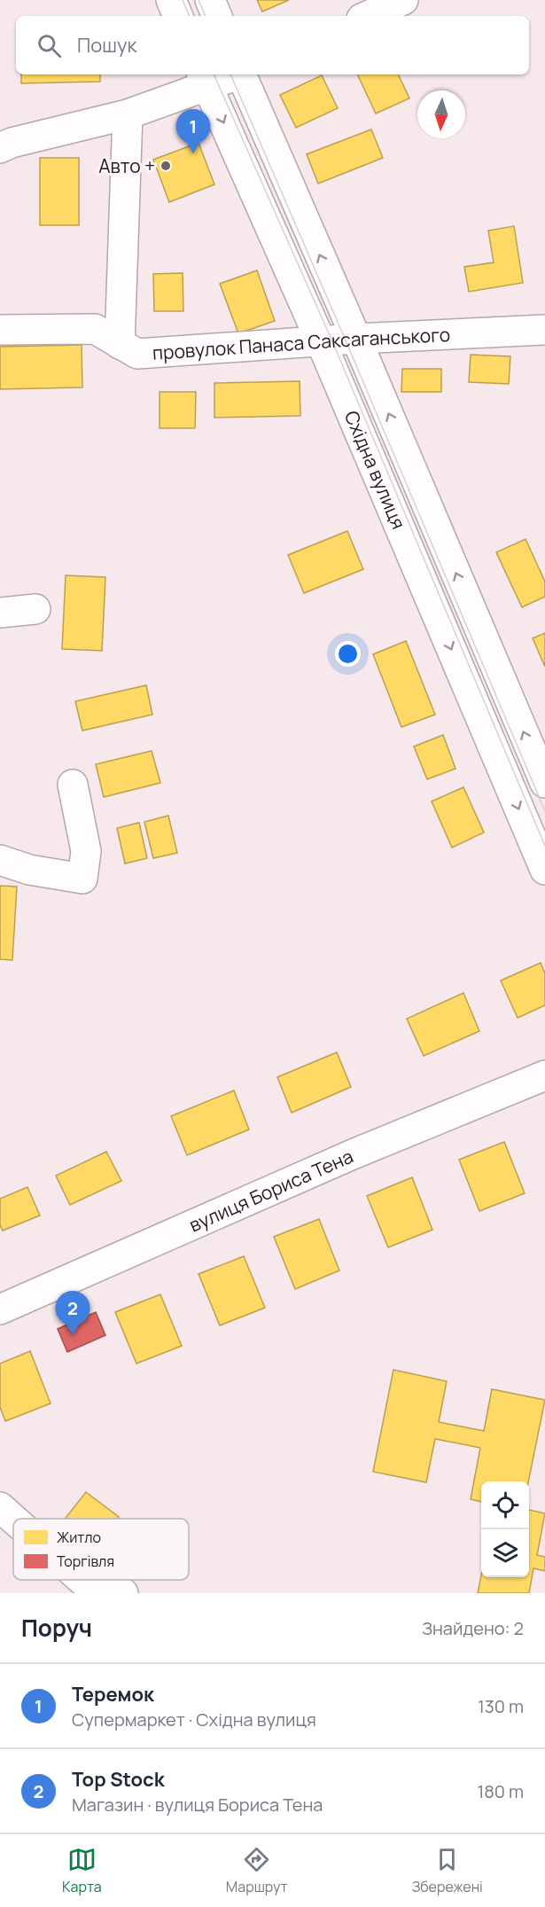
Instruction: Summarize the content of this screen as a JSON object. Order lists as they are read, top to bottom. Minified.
{"streets":{"street":["провулок Панаса Саксаганського","Східна вулиця","вулиця Бориса Тена"]},"crossings":[["провулок Панаса Саксаганського","Східна вулиця"]],"places":["Авто +"],"legend":["Житло","Торгівля"],"north":"bottom","page":{"search":"Пошук","pins":["1","2"],"heading":["Поруч","Знайдено: 2"],"list":[{"mark":"1","name":"Теремок","note":"Супермаркет · Східна вулиця","value":"130 m"},{"mark":"2","name":"Top Stock","note":"Магазин · вулиця Бориса Тена","value":"180 m"}],"nav":["Карта","Маршрут","Збережені"]}}
